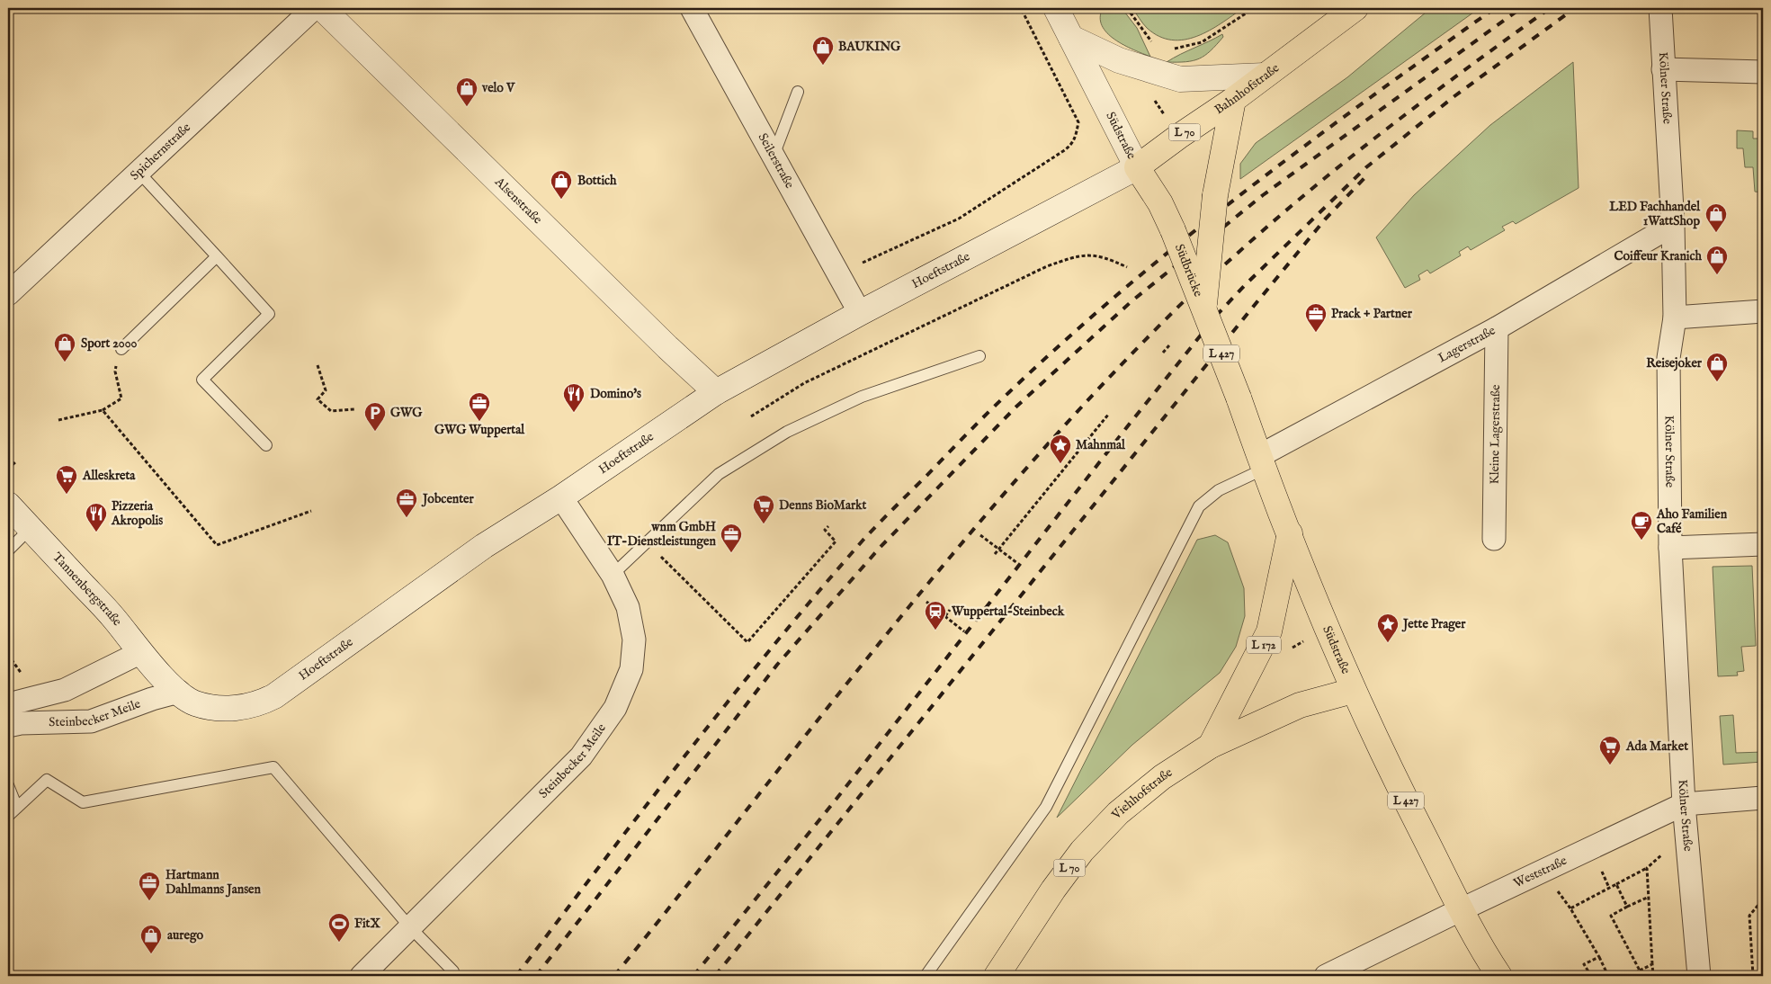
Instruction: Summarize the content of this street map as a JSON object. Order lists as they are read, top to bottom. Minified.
{"streets":{"main road":["Bahnhofstraße","L 70","Südstraße","Alsenstraße","Hoeftstraße","Südbrücke","L 427","Tannenbergstraße","L 172","Viehhofstraße"],"street":["Kölner Straße","Spichernstraße","Seilerstraße","Lagerstraße","Kleine Lagerstraße","Steinbecker Meile","Weststraße"]},"crossings":[["Bahnhofstraße","Südstraße"],["Bahnhofstraße","Hoeftstraße"],["Kölner Straße","Lagerstraße"],["Kölner Straße","Weststraße"],["Südstraße","Hoeftstraße"],["Südstraße","Südbrücke"],["Südstraße","Lagerstraße"],["Südstraße","L 172"],["Südstraße","Viehhofstraße"],["Südstraße","Weststraße"],["Seilerstraße","Hoeftstraße"],["Alsenstraße","Hoeftstraße"],["Hoeftstraße","Tannenbergstraße"],["Hoeftstraße","Steinbecker Meile"],["Lagerstraße","Kleine Lagerstraße"],["Tannenbergstraße","Steinbecker Meile"],["L 172","Viehhofstraße"]],"places":{"shop":["BAUKING","velo V","Bottich","LED Fachhandel 1WattShop","Coiffeur Kranich","Sport 2000","Reisejoker","aurego"],"office":["Prack + Partner","GWG Wuppertal","Jobcenter","wnm GmbH IT-Dienstleistungen","Hartmann Dahlmanns Jansen"],"restaurant":["Domino's","Pizzeria Akropolis"],"parking":["GWG"],"place":["Mahnmal","Jette Prager"],"supermarket":["Alleskreta","Denns BioMarkt","Ada Market"],"cafe":["Aho Familien Café"],"station":["Wuppertal-Steinbeck"],"sports":["FitX"]}}
